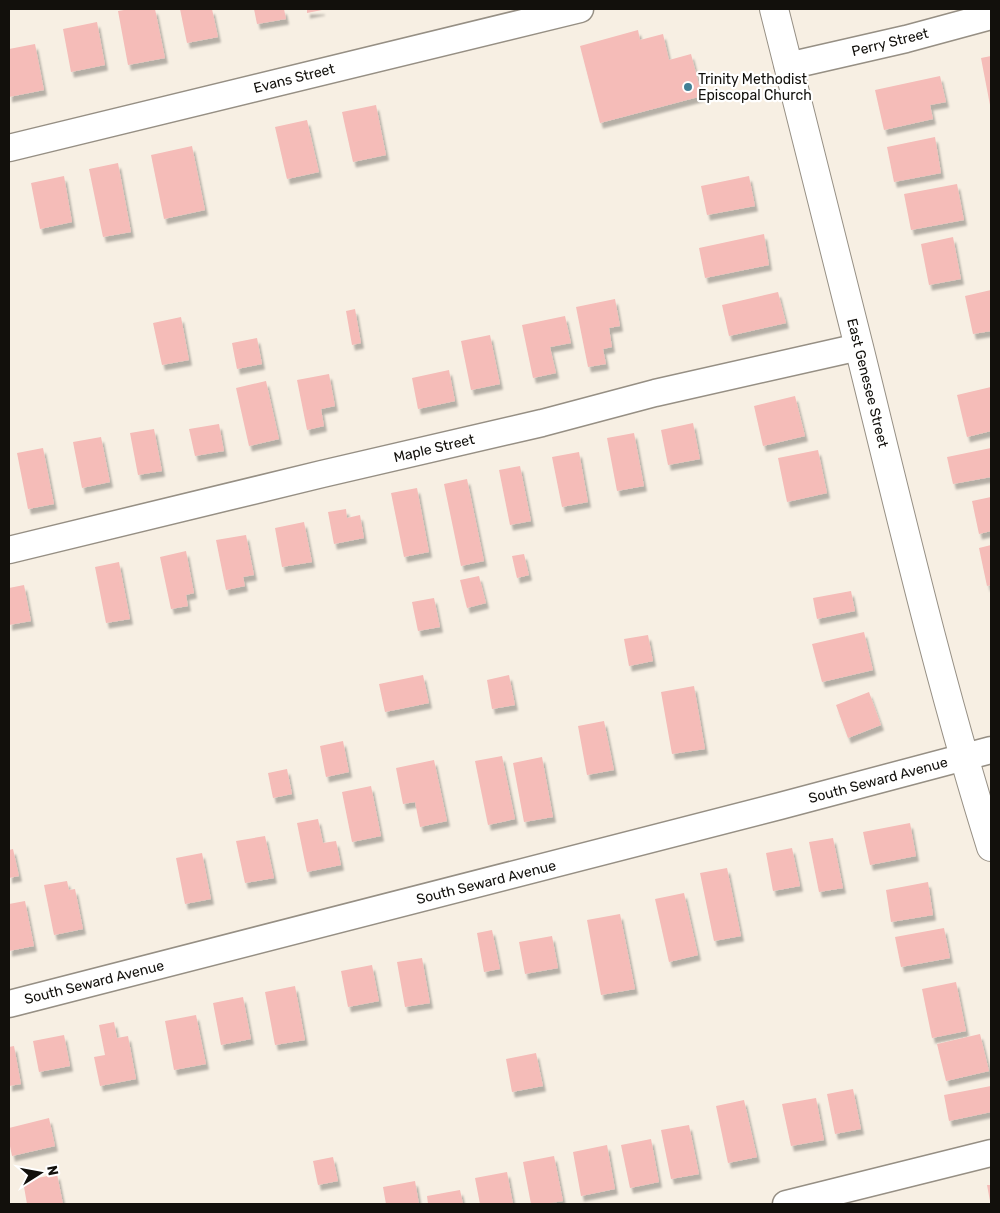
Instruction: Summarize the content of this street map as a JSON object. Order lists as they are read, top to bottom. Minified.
{"streets":{"highway":["East Genesee Street"],"street":["Perry Street","Evans Street","Maple Street","South Seward Avenue"]},"crossings":[["Perry Street","East Genesee Street"],["East Genesee Street","Maple Street"],["East Genesee Street","South Seward Avenue"]],"places":["Trinity Methodist Episcopal Church"],"north":"right"}
